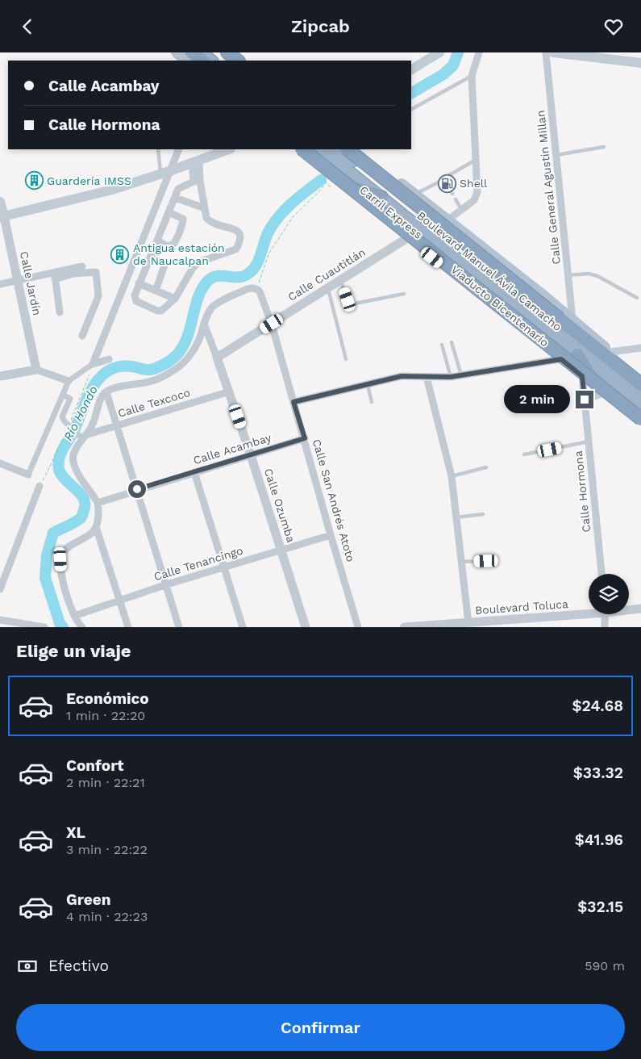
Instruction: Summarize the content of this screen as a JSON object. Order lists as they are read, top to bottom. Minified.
{"streets":{"highway":["Carril Express","Boulevard Manuel Ávila Camacho","Viaducto Bicentenario"],"main road":["Calle Jardín"],"street":["Calle General Agustín Millan","Calle Cuautitlán","Calle Texcoco","Calle Acambay","Calle Hormona","Calle San Andrés Atoto","Calle Ozumba","Calle Tenancingo","Boulevard Toluca"]},"crossings":[["Calle Cuautitlán","Calle San Andrés Atoto"],["Calle Cuautitlán","Calle Ozumba"],["Calle Texcoco","Calle Ozumba"],["Calle Acambay","Calle San Andrés Atoto"],["Calle Acambay","Calle Ozumba"],["Calle San Andrés Atoto","Calle Tenancingo"],["Calle Ozumba","Calle Tenancingo"]],"water":["Río Hondo"],"places":{"building":["Guardería IMSS","Antigua estación de Naucalpan"],"fuel station":["Shell"]},"page":{"header":"Zipcab","banner":["Calle Acambay","Calle Hormona"],"bubble":"2 min","heading":"Elige un viaje","list":[{"name":"Económico","note":"1 min · 22:20","value":"$24.68"},{"name":"Confort","note":"2 min · 22:21","value":"$33.32"},{"name":"XL","note":"3 min · 22:22","value":"$41.96"},{"name":"Green","note":"4 min · 22:23","value":"$32.15"}],"pay":["Efectivo","590 m"],"buttons":"Confirmar"}}
